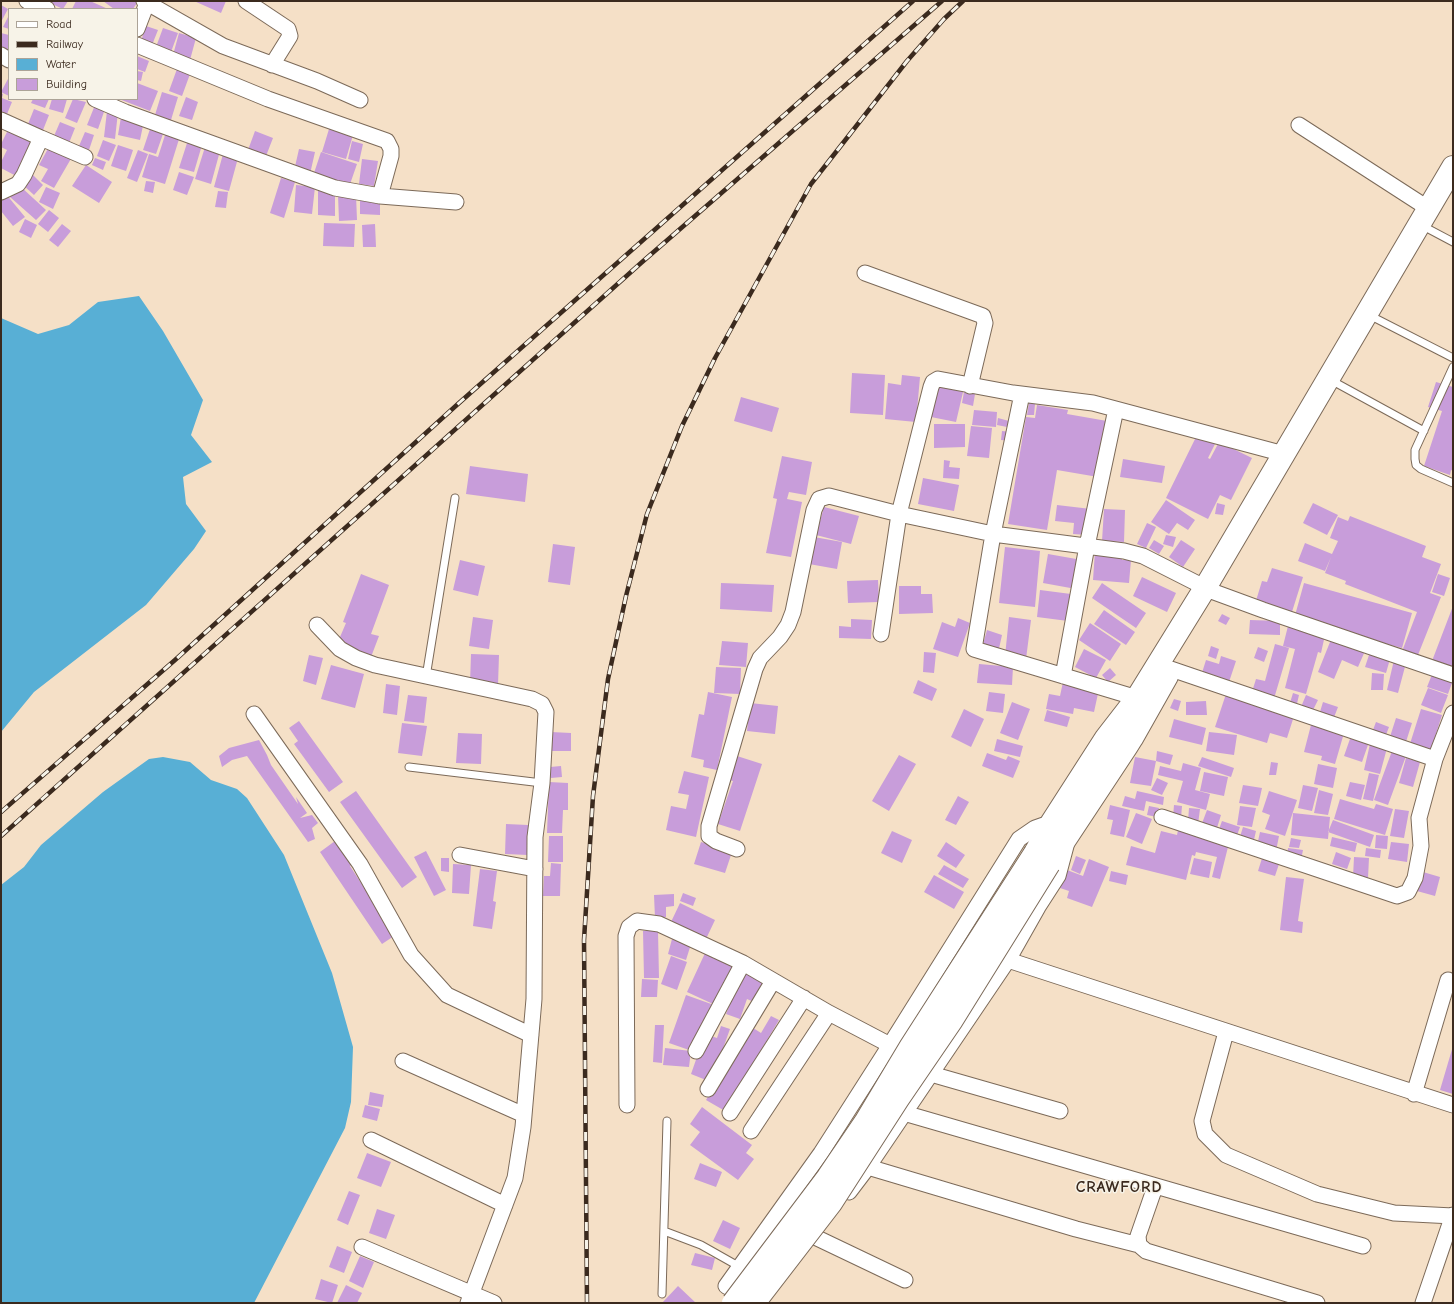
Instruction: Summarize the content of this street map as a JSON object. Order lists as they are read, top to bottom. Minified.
{"districts":["CRAWFORD"],"legend":["Road","Railway","Water","Building"]}
